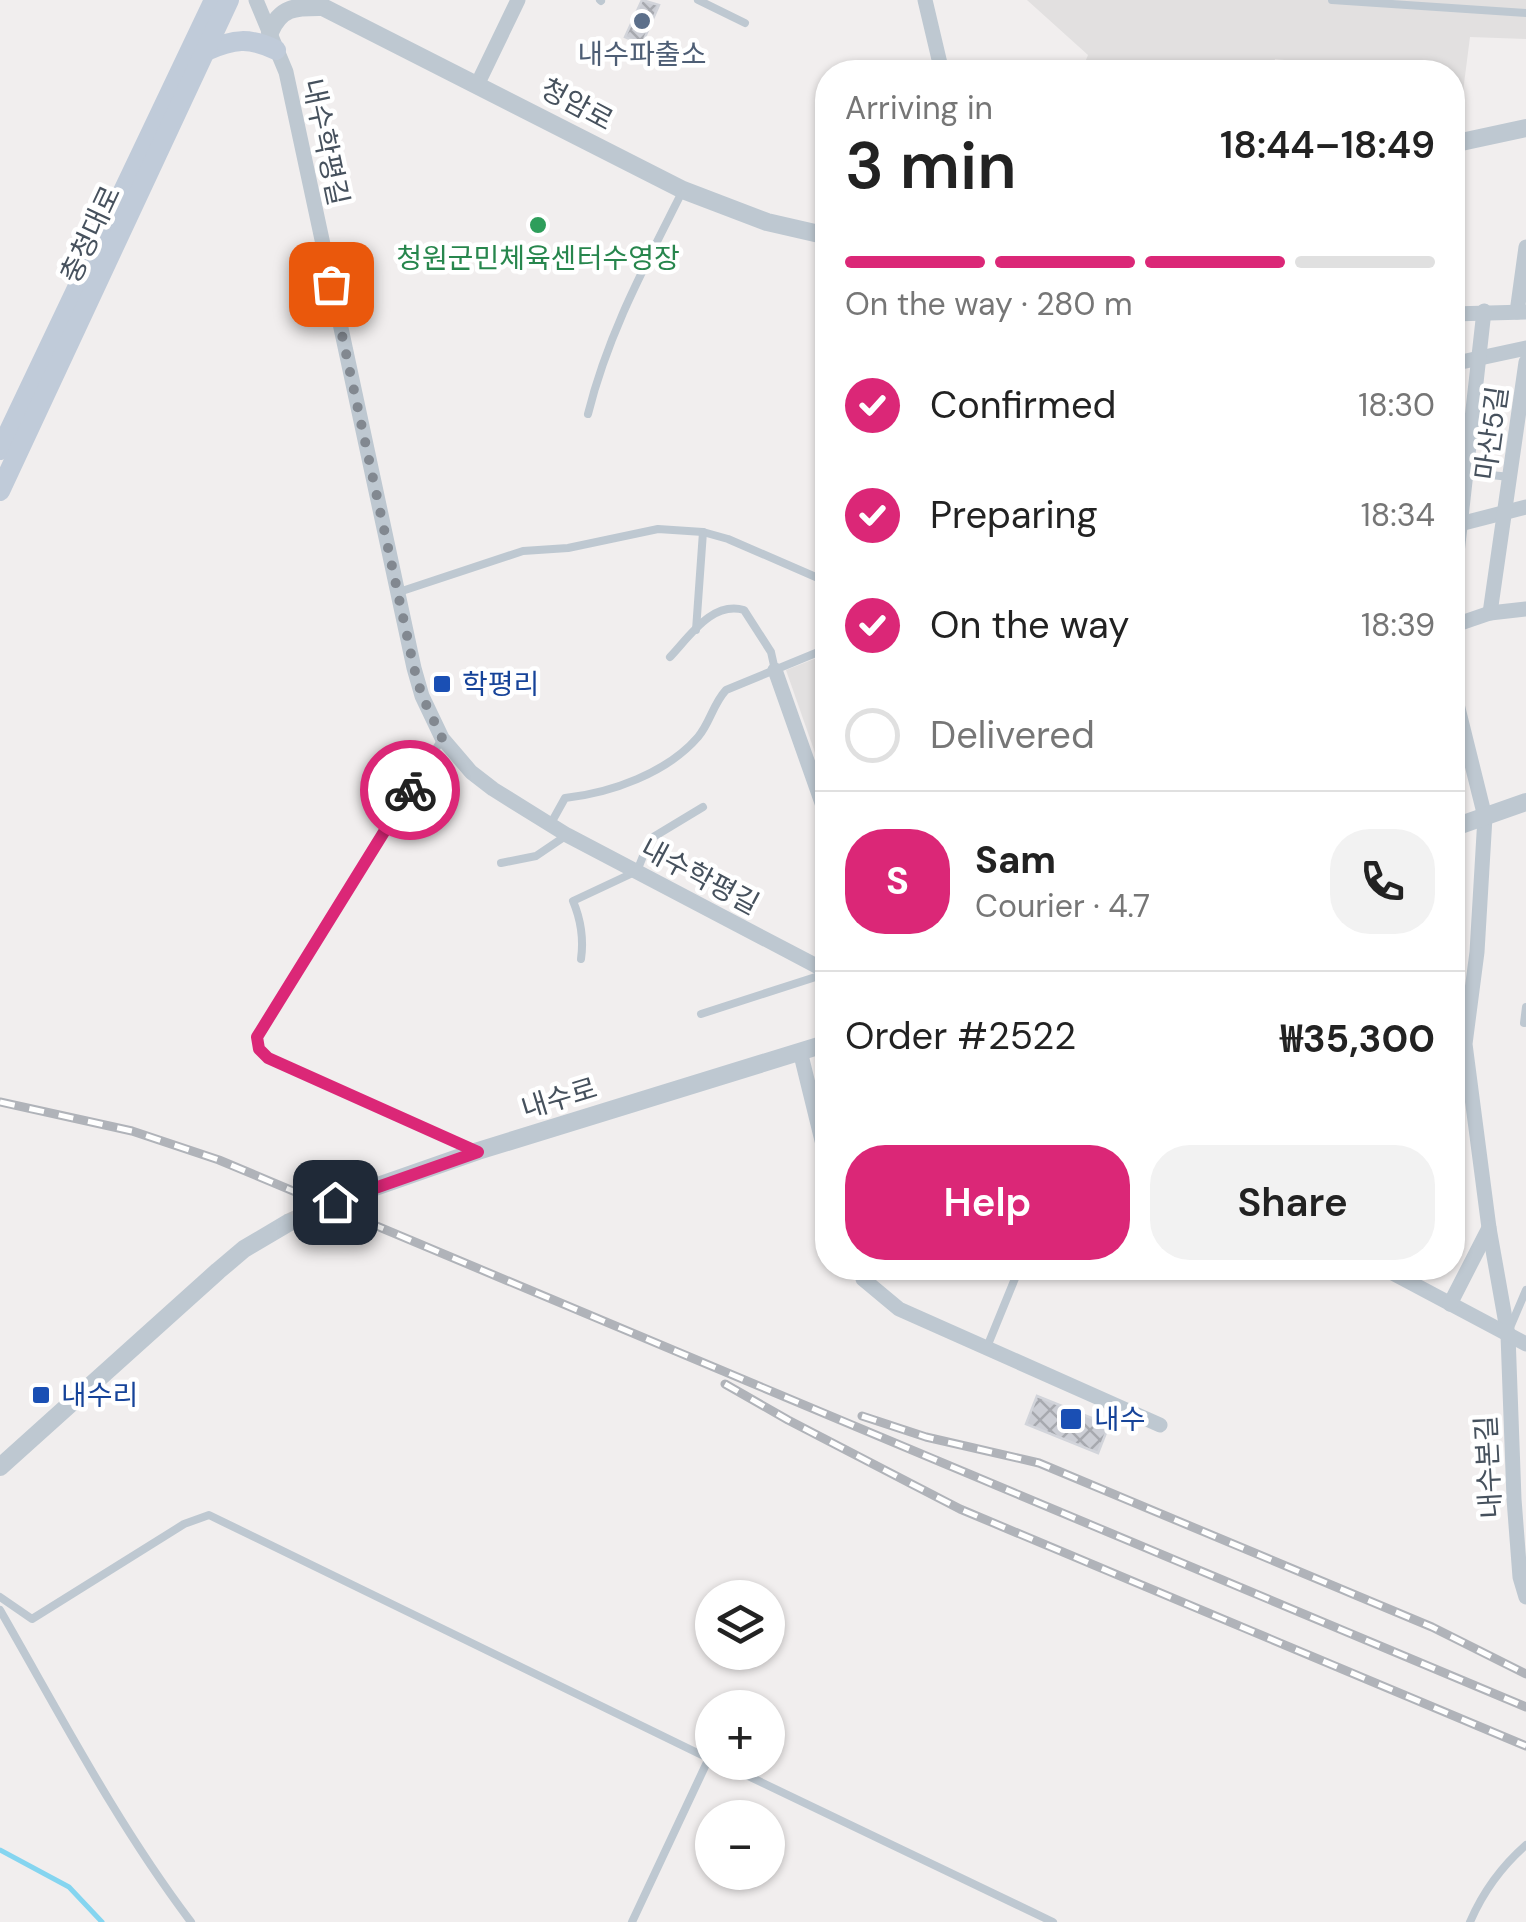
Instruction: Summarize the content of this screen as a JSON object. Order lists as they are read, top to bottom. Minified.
{"streets":{"main road":["충청대로"],"street":["청암로","내수학평길","마산5길","내수로","내수본길"]},"places":{"other":["내수파출소","청원군민체육센터수영장"],"transit":["학평리","내수리","내수"]},"page":{"heading":["3 min","Arriving in","18:44–18:49"],"panel":["Sam","Courier · 4.7","Order #2522","₩35,300"],"bar":"On the way · 280 m","list":[["Confirmed","18:30"],["Preparing","18:34"],["On the way","18:39"],"Delivered"],"round":"S","buttons":["Help","Share"],"map_buttons":["+","−"]}}
